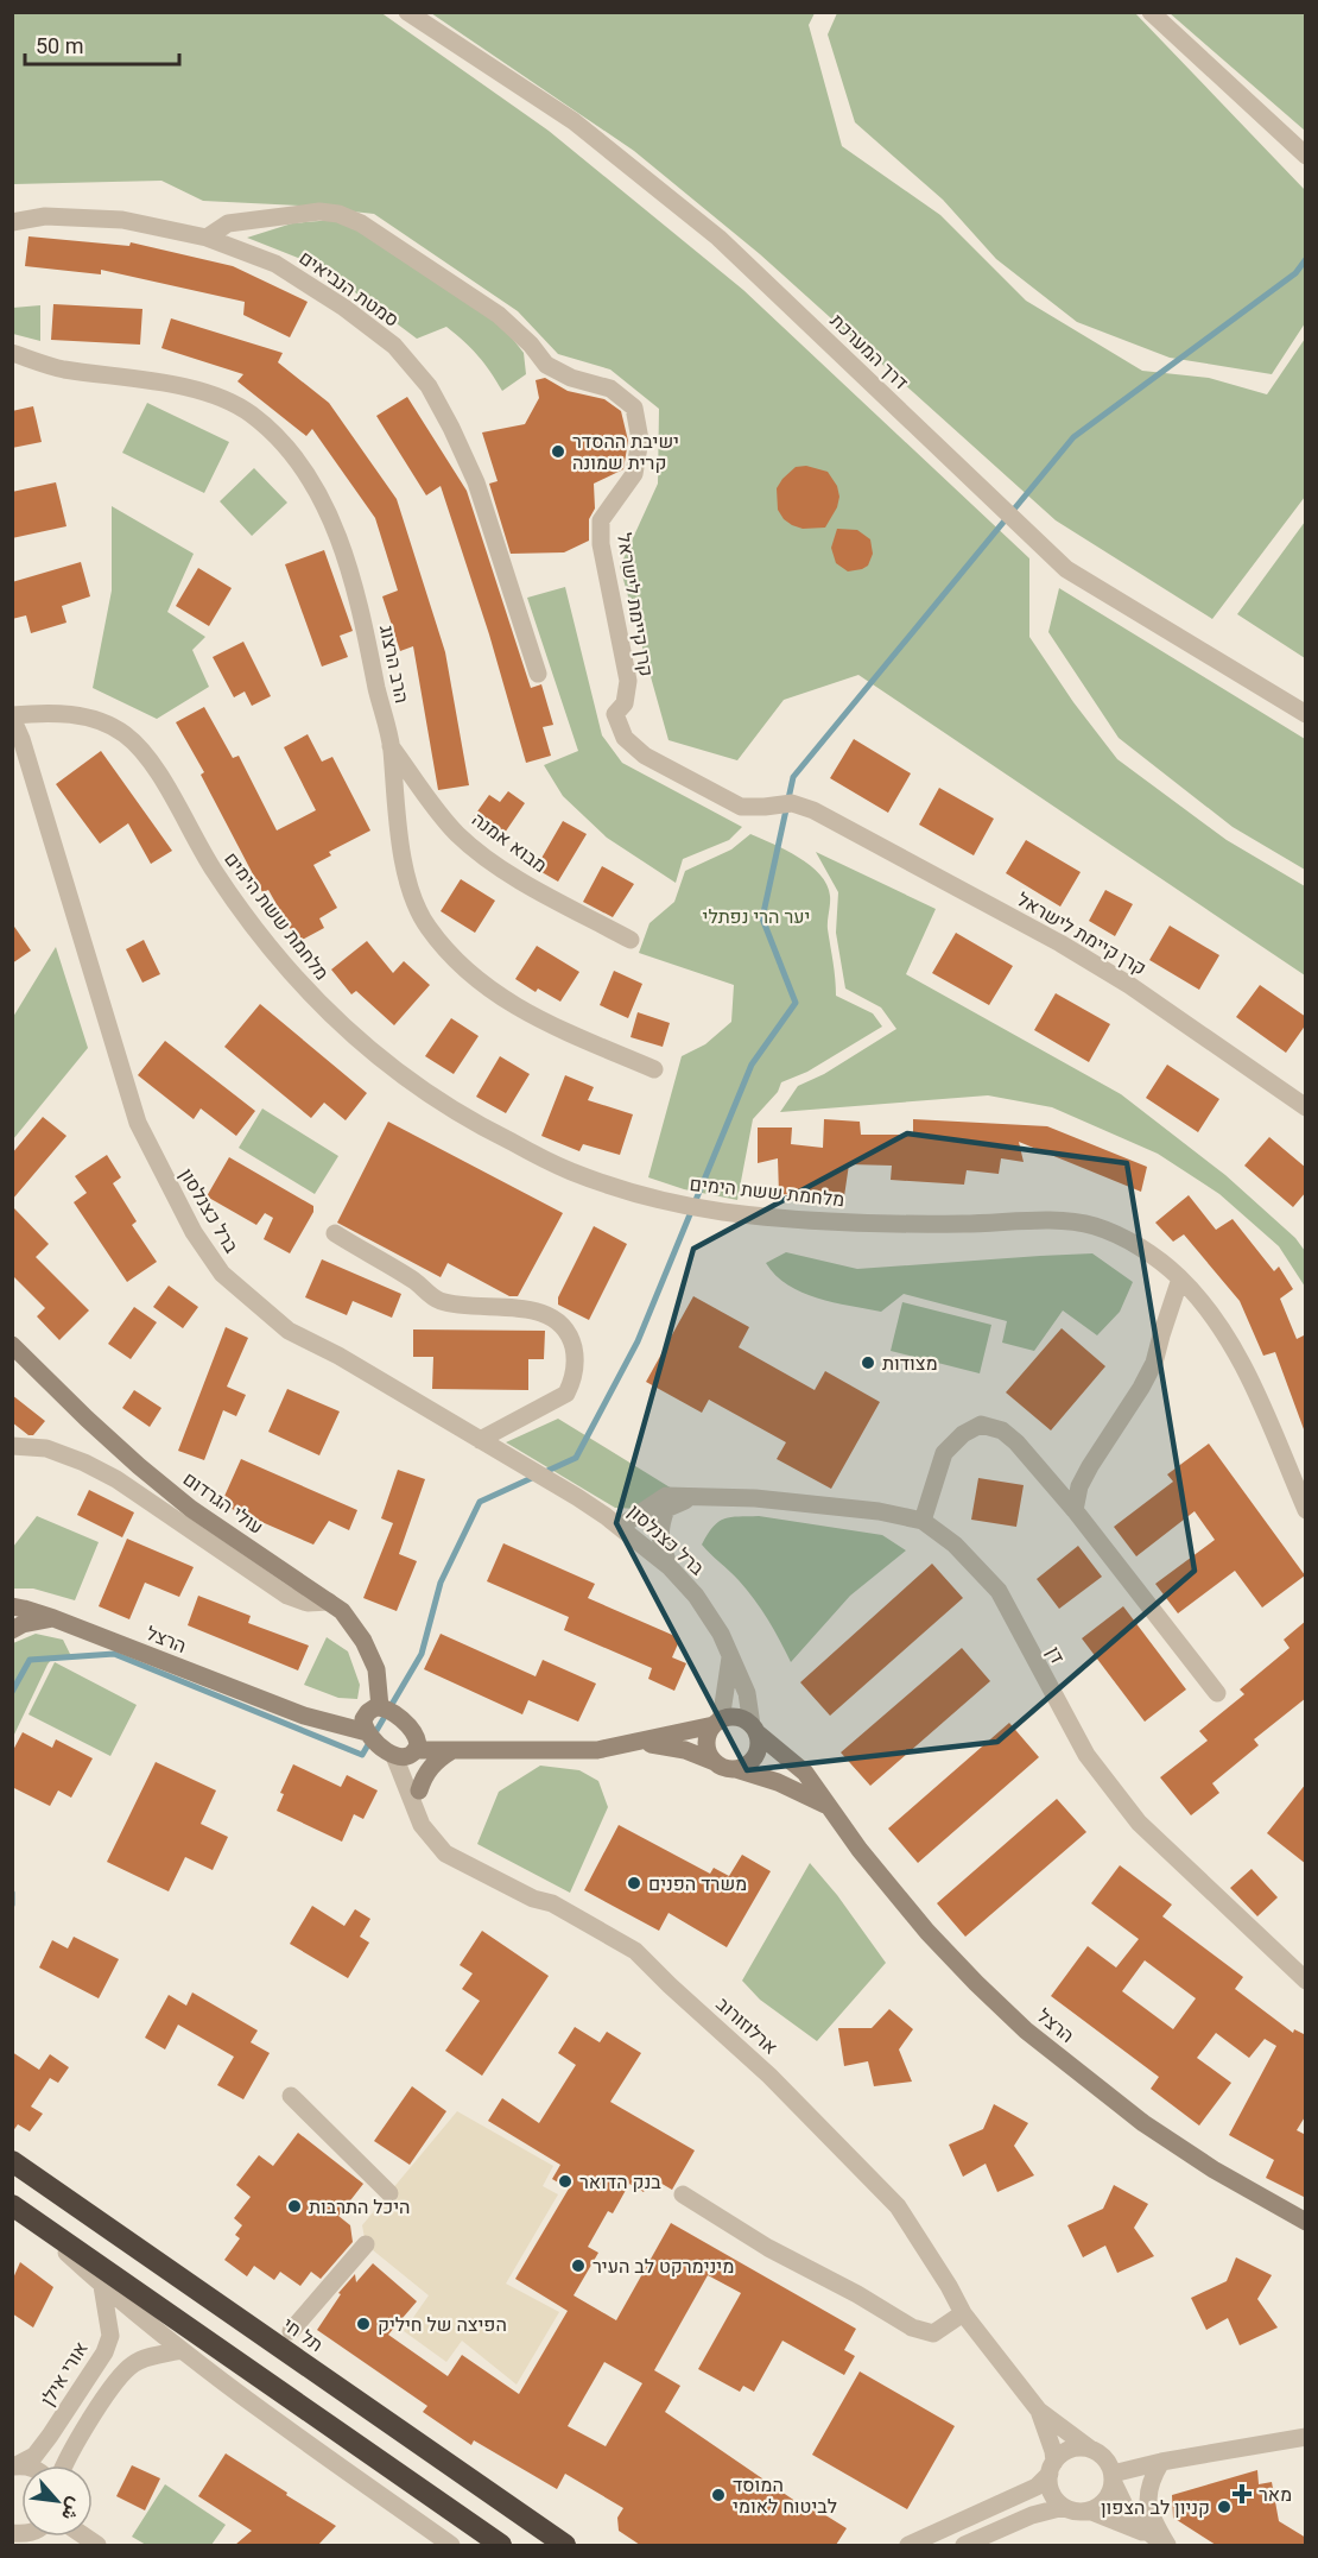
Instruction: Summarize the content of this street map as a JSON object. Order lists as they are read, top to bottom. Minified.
{"streets":{"highway":["תל חי"],"street":["סמטת הנביאים","דרך המערכת","קרן קיימת לישראל","הרב הרצוג","מבוא אמנה","מלחמת ששת הימים","ברל כצנלסון","עולי הגרדום","הרצל","דן","ארלוזורוב","אורי אילן"]},"crossings":[["סמטת הנביאים","קרן קיימת לישראל"],["הרב הרצוג","מבוא אמנה"],["מלחמת ששת הימים","ברל כצנלסון"],["ברל כצנלסון","הרצל"],["ברל כצנלסון","דן"],["עולי הגרדום","הרצל"]],"parks":["יער הרי נפתלי"],"places":{"other":["ישיבת ההסדר קרית שמונה","מצודות","משרד הפנים","בנק הדואר","היכל התרבות","מינימרקט לב העיר","הפיצה של חיליק","המוסד לביטוח לאומי","קניון לב הצפון"],"health":["מאר"]},"scale_bar":"50 m","north":"bottom right"}
